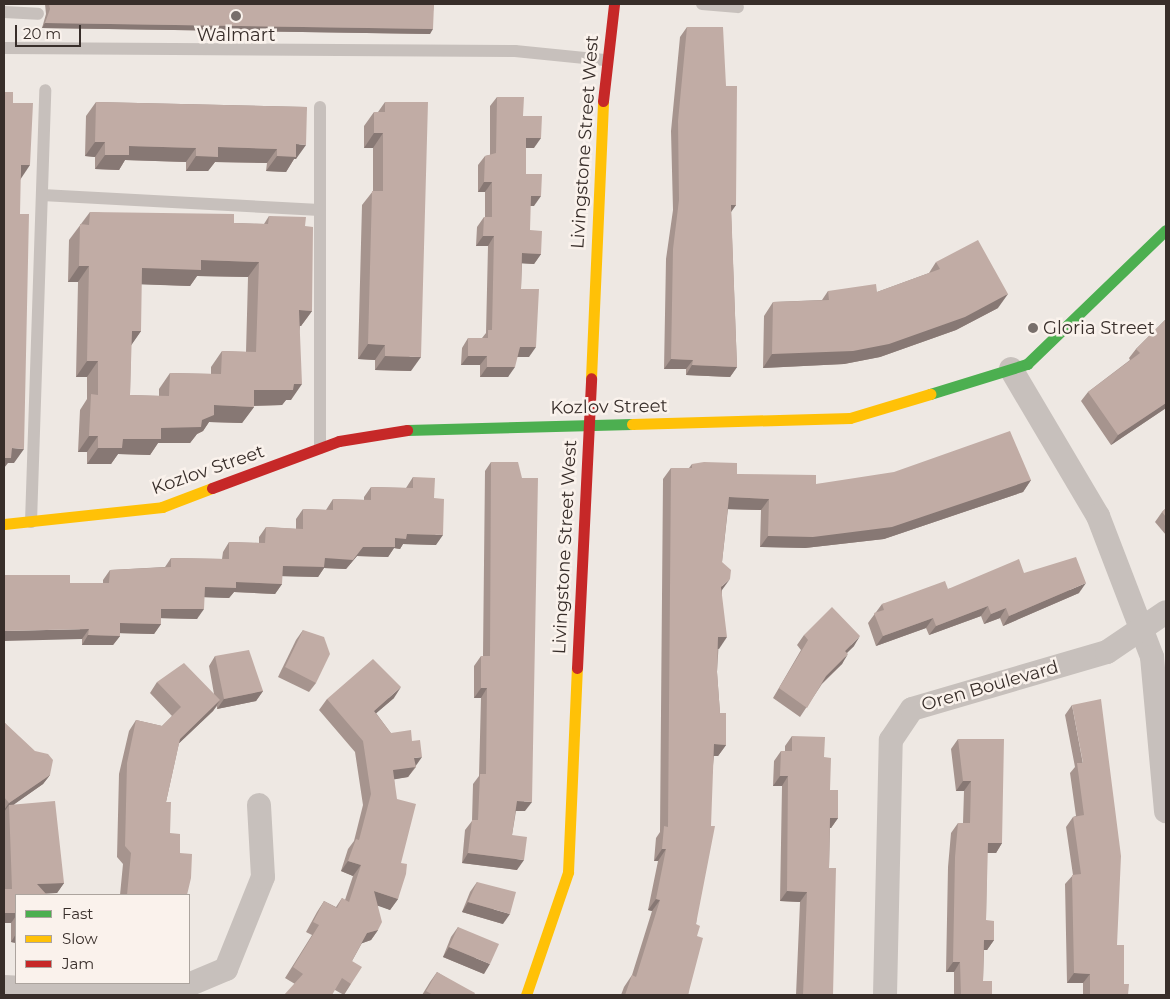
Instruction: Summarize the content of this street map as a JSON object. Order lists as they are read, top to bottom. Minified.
{"streets":{"street":["Livingstone Street West","Kozlov Street","Oren Boulevard"]},"crossings":[["Livingstone Street West","Kozlov Street"]],"places":["Walmart","Gloria Street"],"legend":["Fast","Slow","Jam"],"scale_bar":"20 m"}
